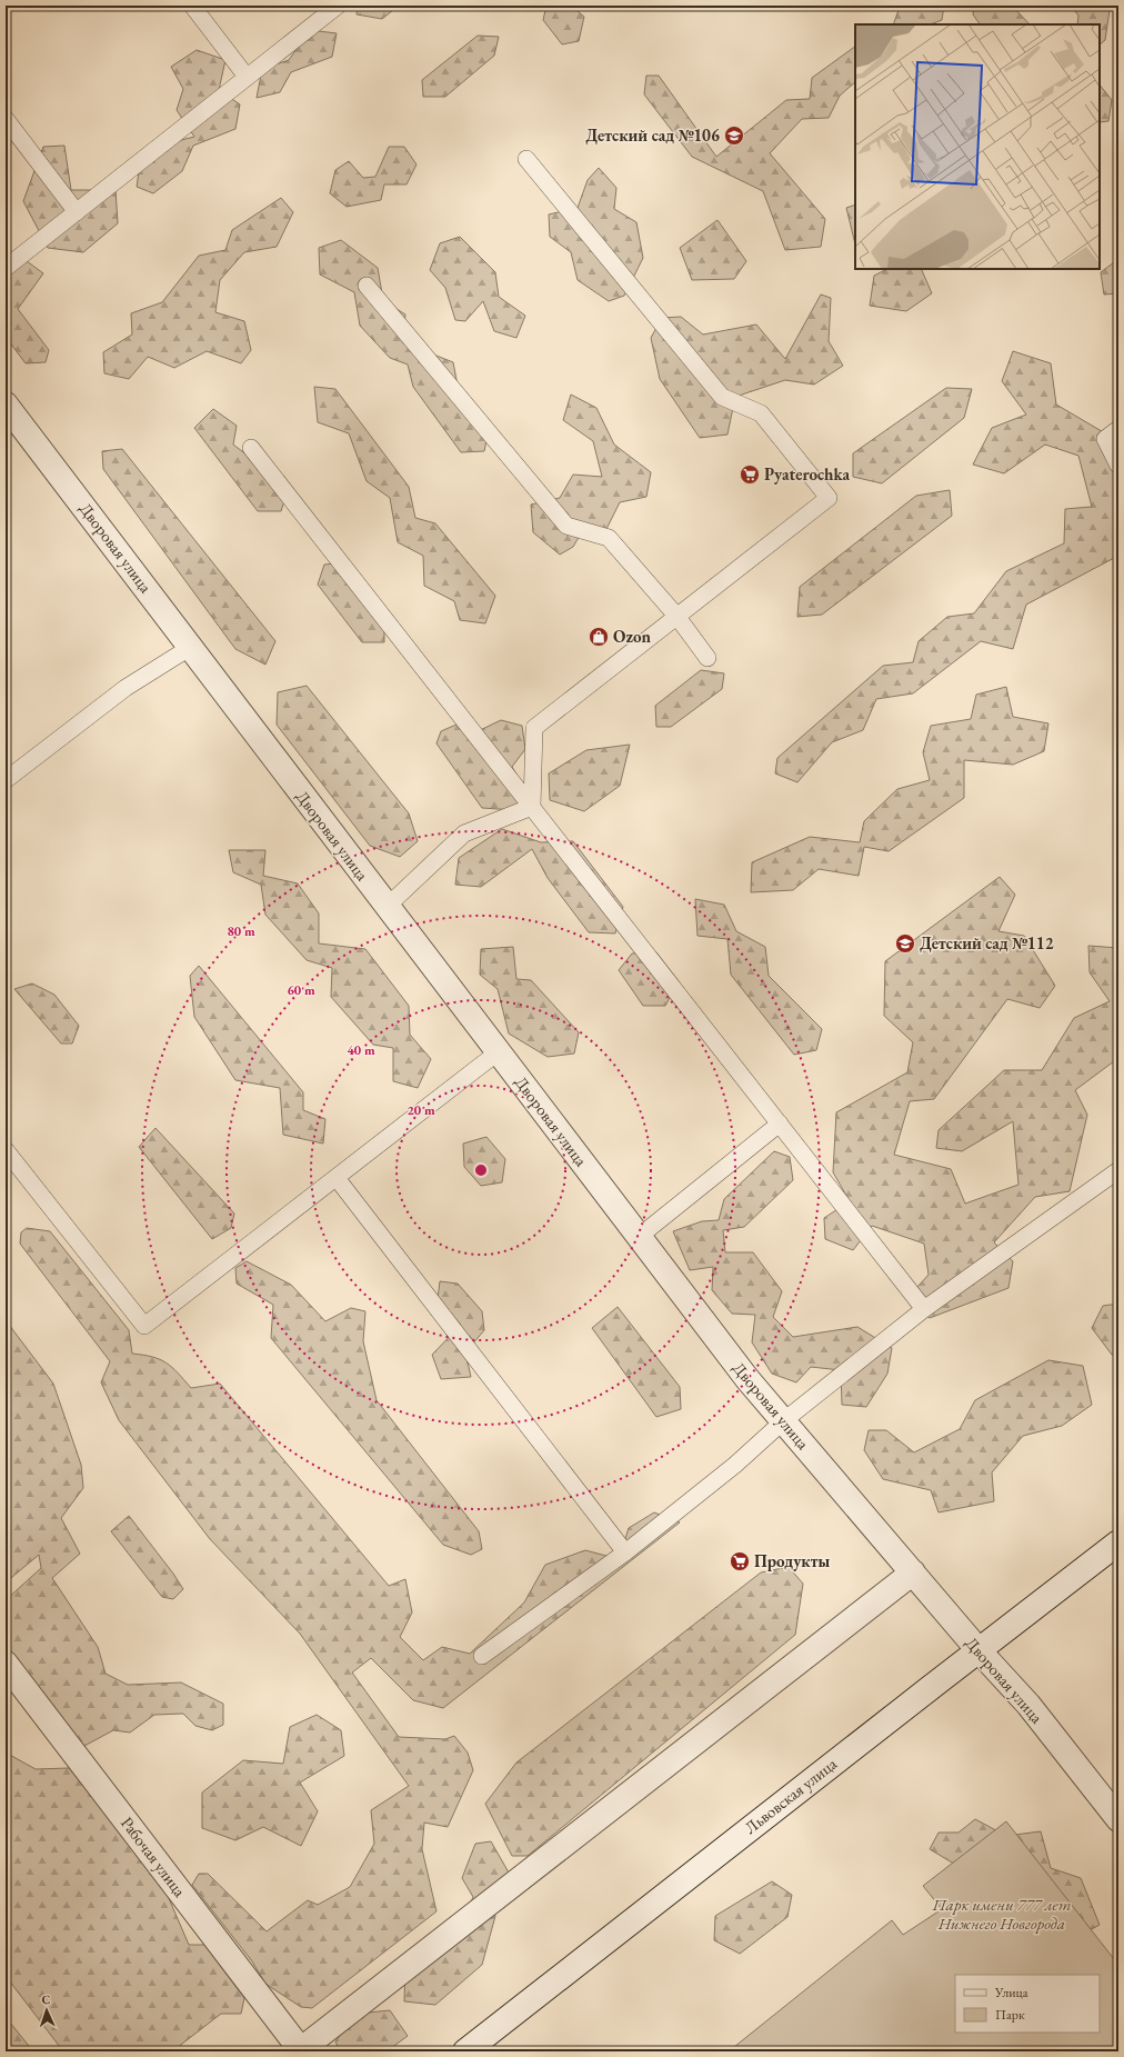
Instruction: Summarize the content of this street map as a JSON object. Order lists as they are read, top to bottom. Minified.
{"streets":{"street":["Дворовая улица","Львовская улица","Рабочая улица"]},"crossings":[["Дворовая улица","Львовская улица"]],"parks":["Парк имени 777 лет Нижнего Новгорода"],"places":{"school or university":["Детский сад №106","Детский сад №112"],"supermarket":["Pyaterochka","Продукты"],"shop":["Ozon"]},"legend":["Улица","Парк"],"north":"top","rings":["80 m","60 m","40 m","20 m"]}
